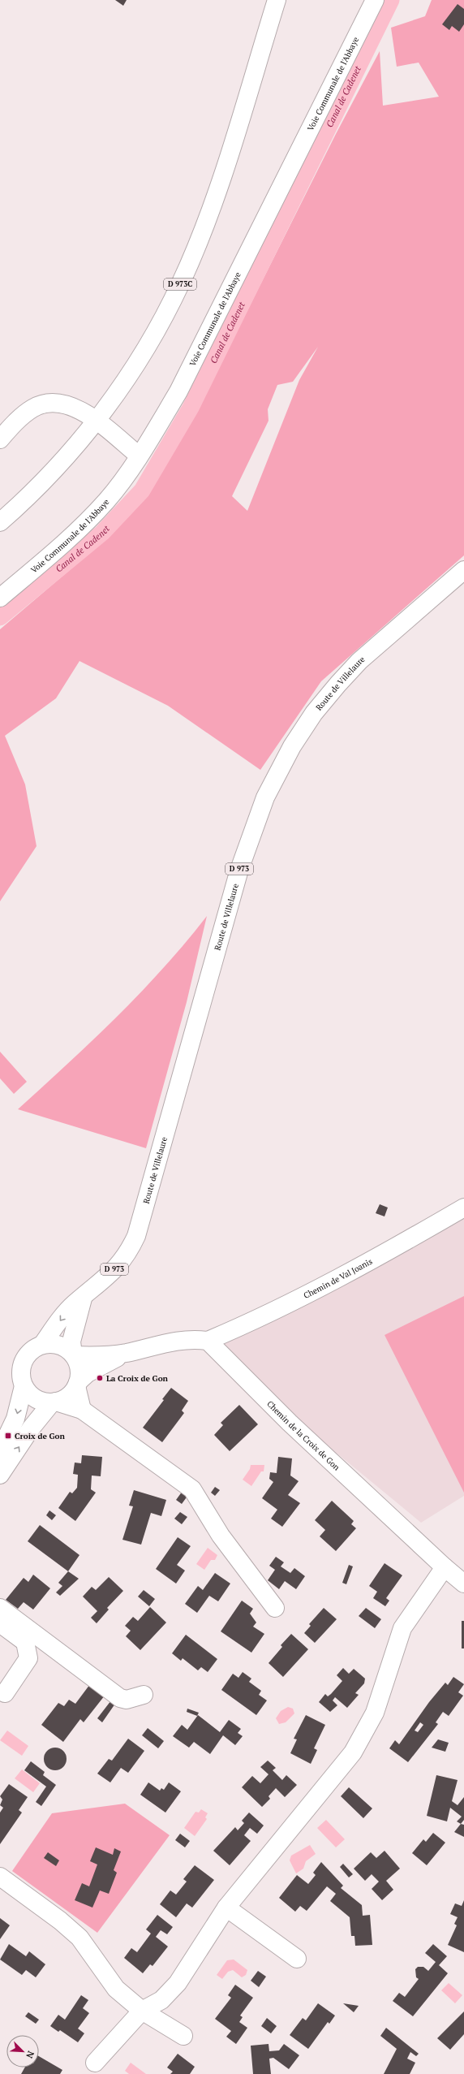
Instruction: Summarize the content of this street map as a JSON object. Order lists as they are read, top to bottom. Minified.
{"streets":{"street":["Voie Communale de l'Abbaye","D 973C","Route de Villelaure","D 973","Chemin de Val Joanis","Chemin de la Croix de Gon"]},"crossings":[["Chemin de Val Joanis","Chemin de la Croix de Gon"]],"water":["Canal de Cadenet"],"places":{"other":["La Croix de Gon"],"transit":["Croix de Gon"]},"north":"bottom right"}
